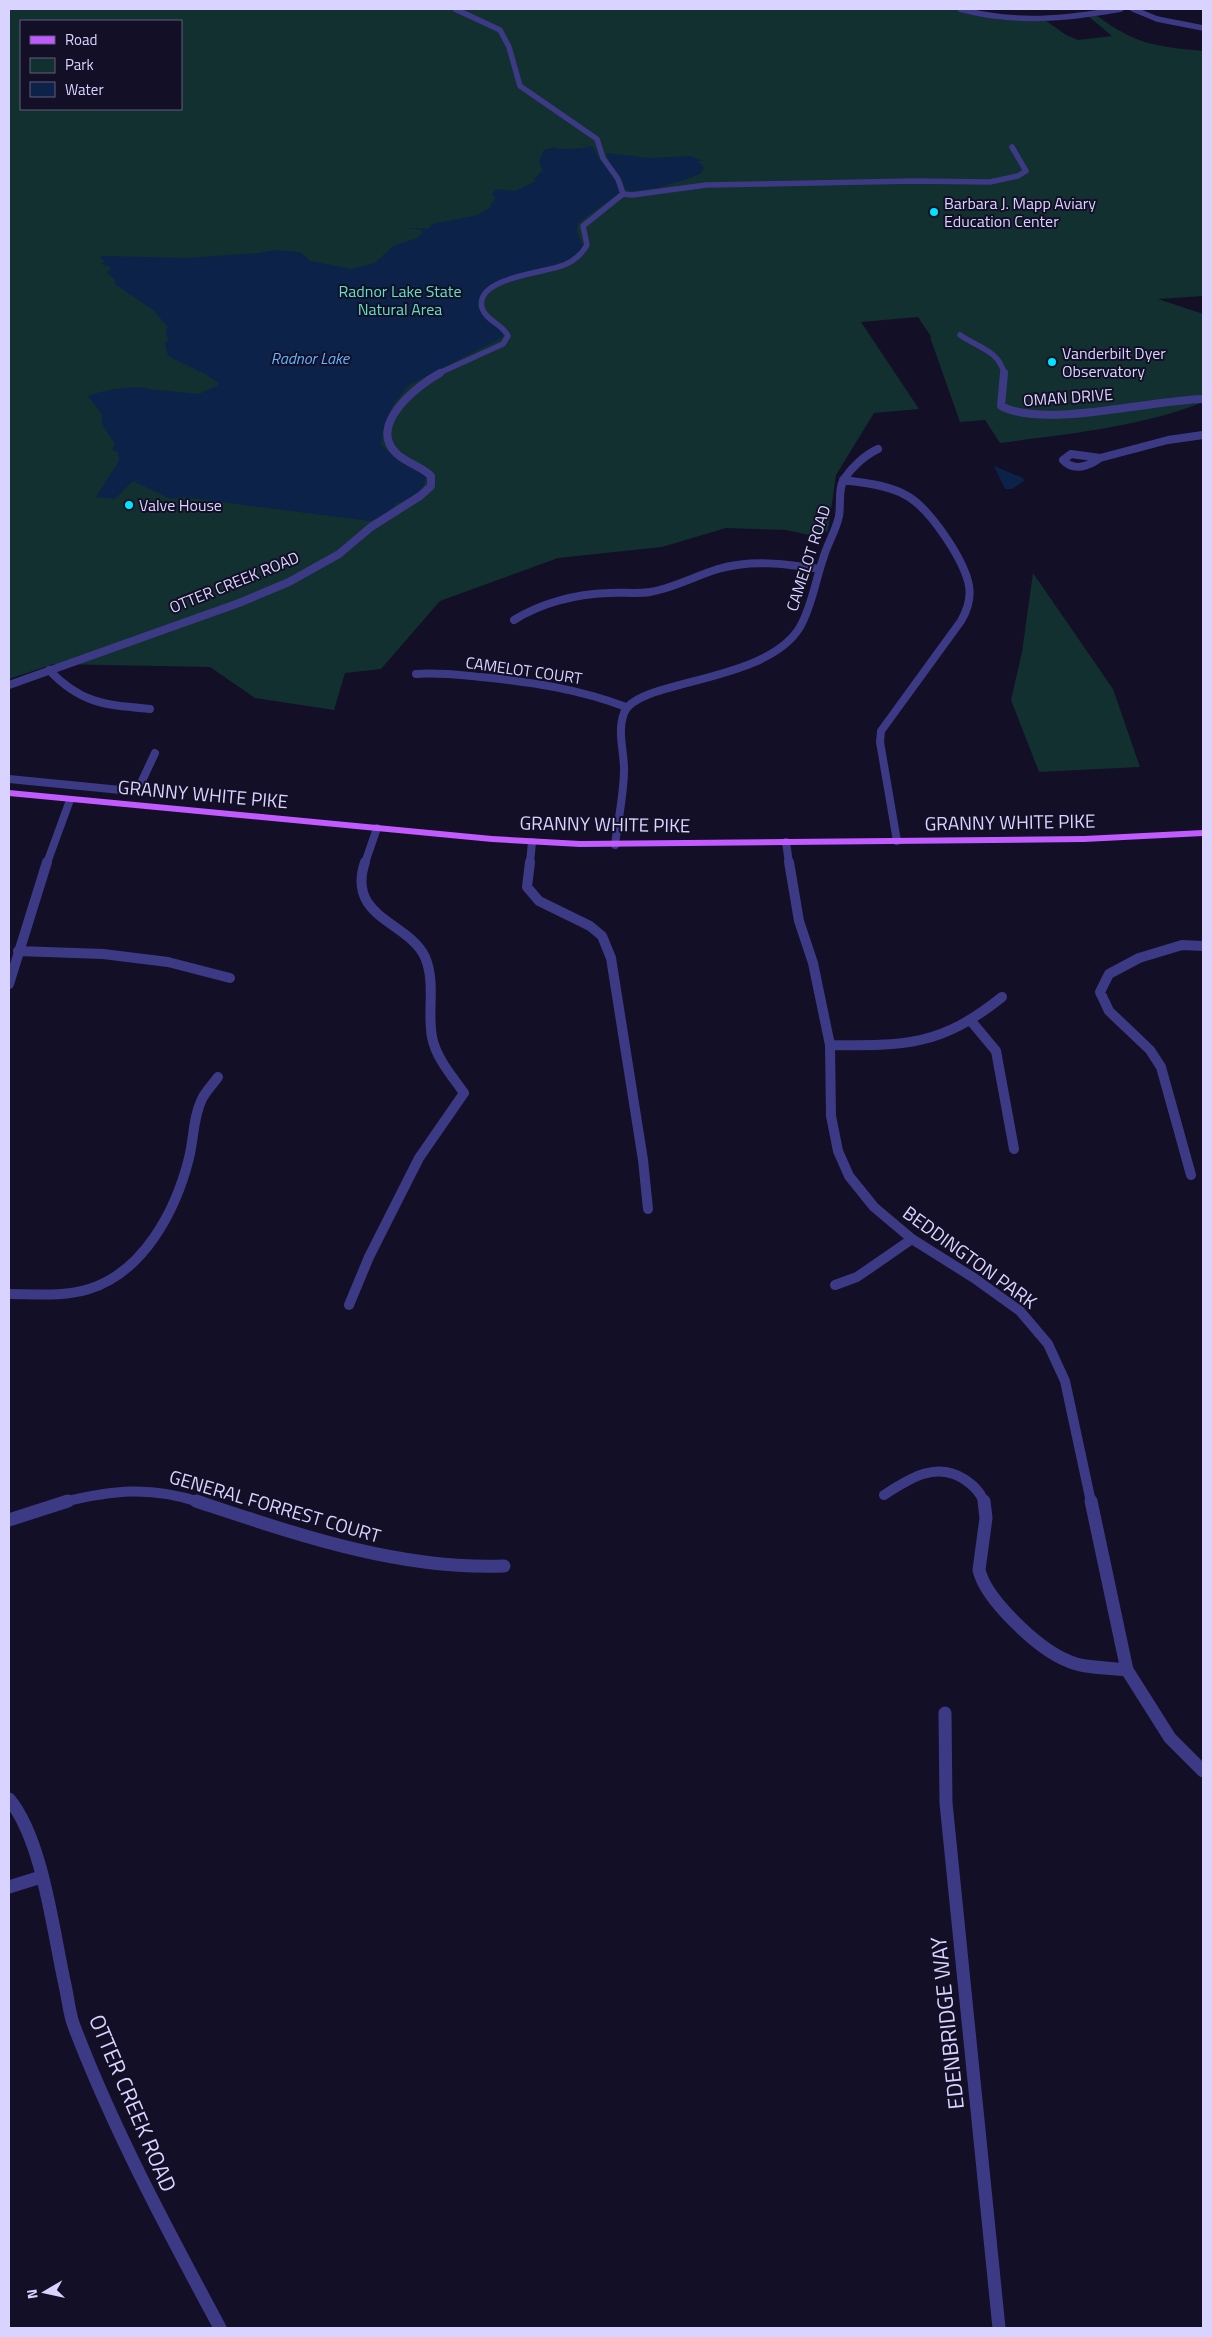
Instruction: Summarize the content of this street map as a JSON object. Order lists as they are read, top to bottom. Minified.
{"streets":{"main road":["GRANNY WHITE PIKE"],"street":["OMAN DRIVE","CAMELOT ROAD","OTTER CREEK ROAD","CAMELOT COURT","BEDDINGTON PARK","GENERAL FORREST COURT","EDENBRIDGE WAY"]},"crossings":[["CAMELOT ROAD","CAMELOT COURT"],["GRANNY WHITE PIKE","BEDDINGTON PARK"]],"water":["Radnor Lake"],"parks":["Radnor Lake State Natural Area"],"places":["Barbara J. Mapp Aviary Education Center","Vanderbilt Dyer Observatory","Valve House"],"legend":["Road","Park","Water"],"north":"left"}
